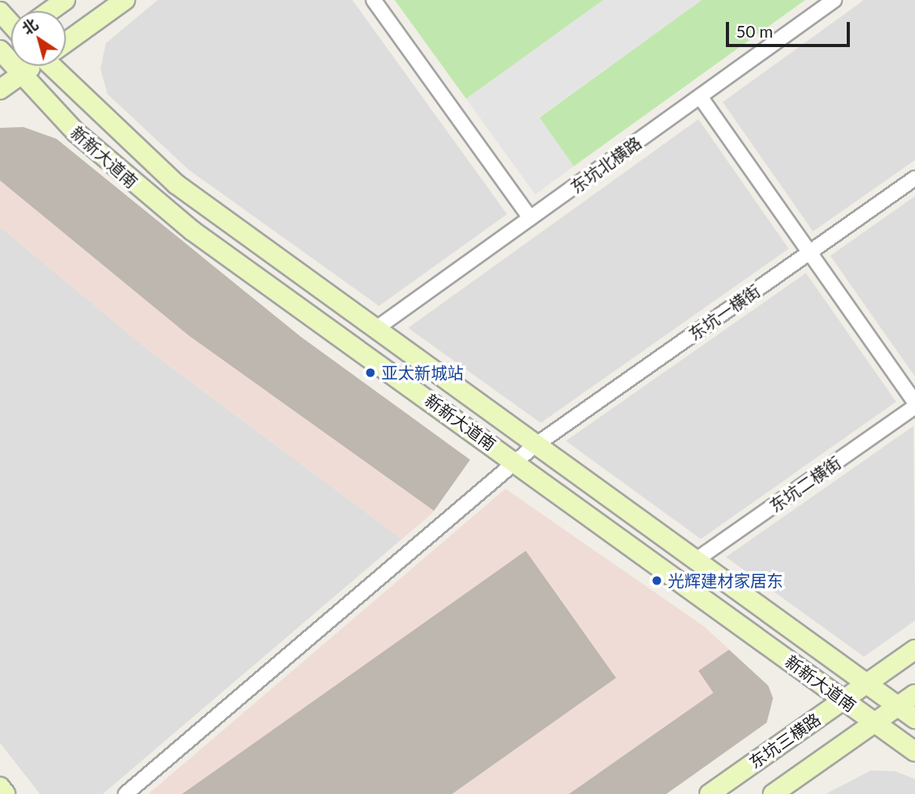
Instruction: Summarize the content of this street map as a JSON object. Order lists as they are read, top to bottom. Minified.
{"streets":{"street":["新新大道南","东坑北横路","东坑一横街","东坑二横街","东坑三横路"]},"crossings":[["新新大道南","东坑北横路"],["新新大道南","东坑一横街"],["新新大道南","东坑二横街"],["新新大道南","东坑三横路"]],"places":["亚太新城站","光辉建材家居东"],"scale_bar":"50 m","north":"top left"}
